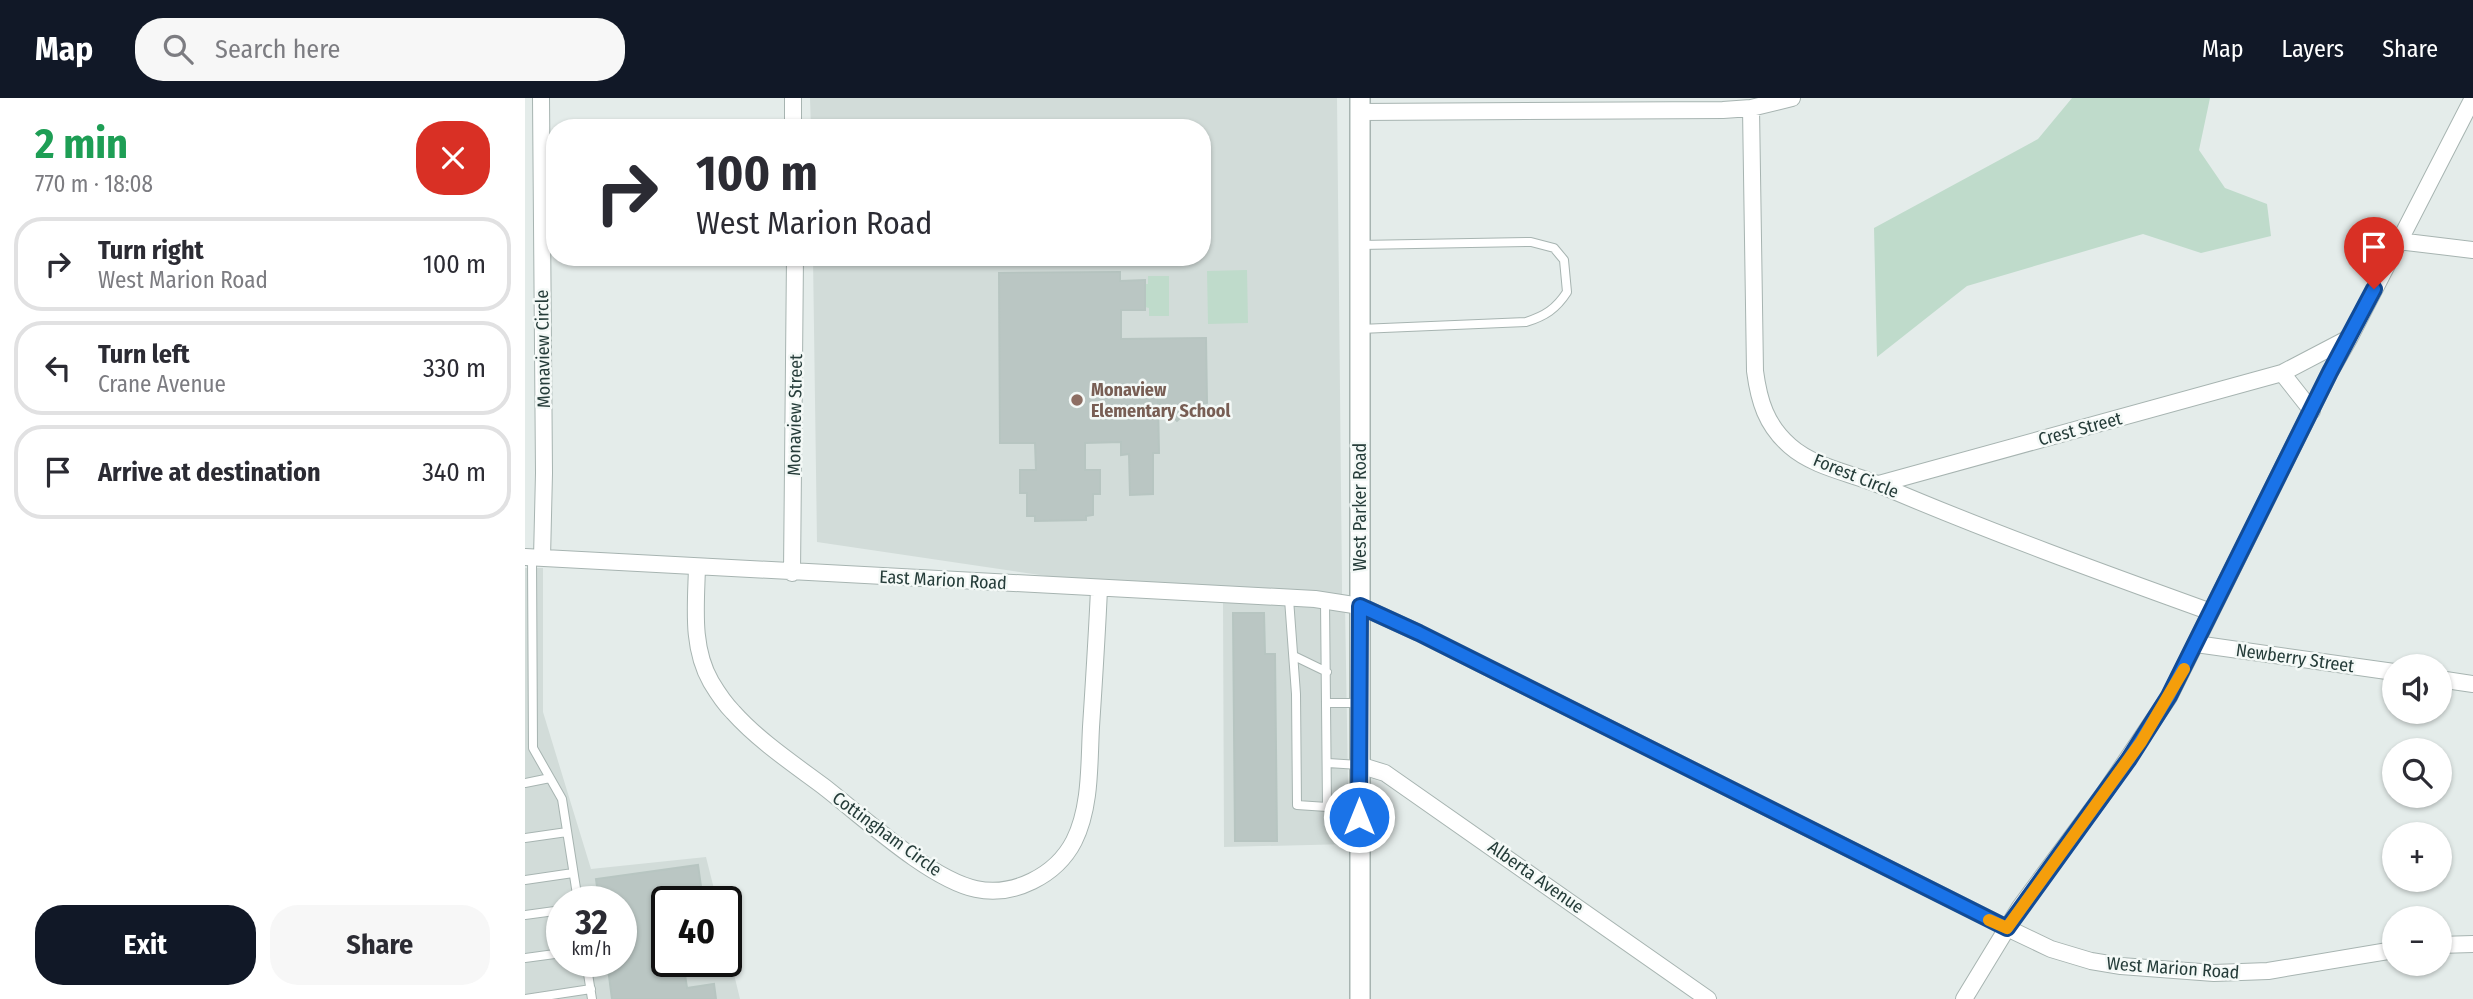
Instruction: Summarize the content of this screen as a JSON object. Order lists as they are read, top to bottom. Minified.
{"streets":{"street":["Monaview Circle","Monaview Street","Crest Street","Forest Circle","West Parker Road","East Marion Road","Newberry Street","Cottingham Circle","Alberta Avenue","West Marion Road"]},"crossings":[["Monaview Circle","East Marion Road"],["Monaview Street","East Marion Road"],["Crest Street","Forest Circle"],["West Parker Road","East Marion Road"],["West Parker Road","Alberta Avenue"],["West Parker Road","West Marion Road"],["East Marion Road","Cottingham Circle"],["East Marion Road","West Marion Road"]],"places":["Monaview Elementary School"],"page":{"header":"Map","search":"Search here","nav":["Map","Layers","Share"],"heading":["2 min","770 m · 18:08"],"turn":["100 m","West Marion Road"],"list":[{"name":"Turn right","note":"West Marion Road","value":"100 m"},{"name":"Turn left","note":"Crane Avenue","value":"330 m"},{"name":"Arrive at destination","value":"340 m"}],"map_buttons":["+","−"],"speed":"32 km/h","limit":"40","buttons":["Exit","Share"]}}
